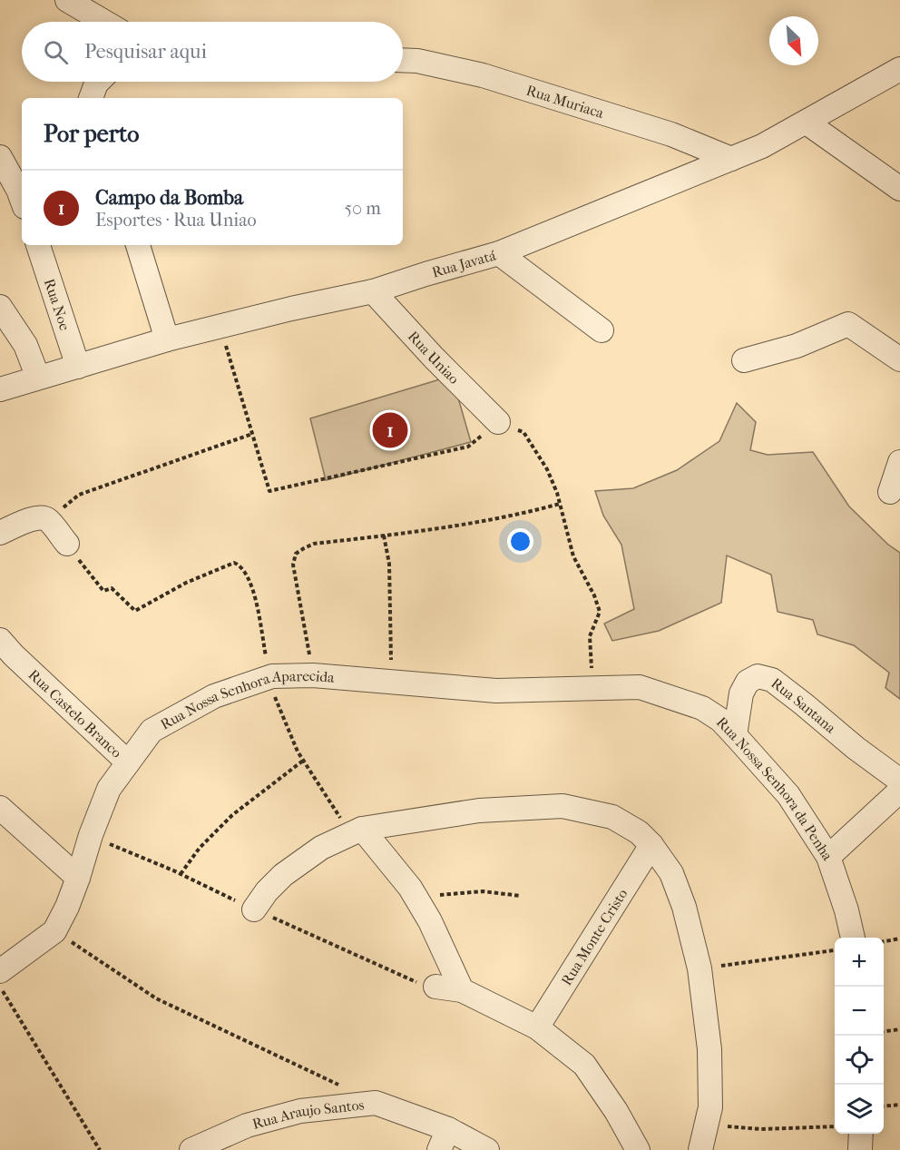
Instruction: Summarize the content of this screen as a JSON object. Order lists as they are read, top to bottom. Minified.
{"streets":{"street":["Rua Muriaca","Rua Javatá","Rua Noe","Rua Uniao","Rua Nossa Senhora Aparecida","Rua Santana","Rua Castelo Branco","Rua Nossa Senhora da Penha","Rua Monte Cristo","Rua Araujo Santos"]},"crossings":[["Rua Muriaca","Rua Javatá"],["Rua Javatá","Rua Noe"],["Rua Javatá","Rua Uniao"],["Rua Nossa Senhora Aparecida","Rua Castelo Branco"],["Rua Nossa Senhora Aparecida","Rua Nossa Senhora da Penha"],["Rua Santana","Rua Nossa Senhora da Penha"]],"north":"bottom right","page":{"search":"Pesquisar aqui","heading":"Por perto","list":[{"mark":"1","name":"Campo da Bomba","note":"Esportes · Rua Uniao","value":"50 m"}],"pins":"1","map_buttons":["+","−"]}}
